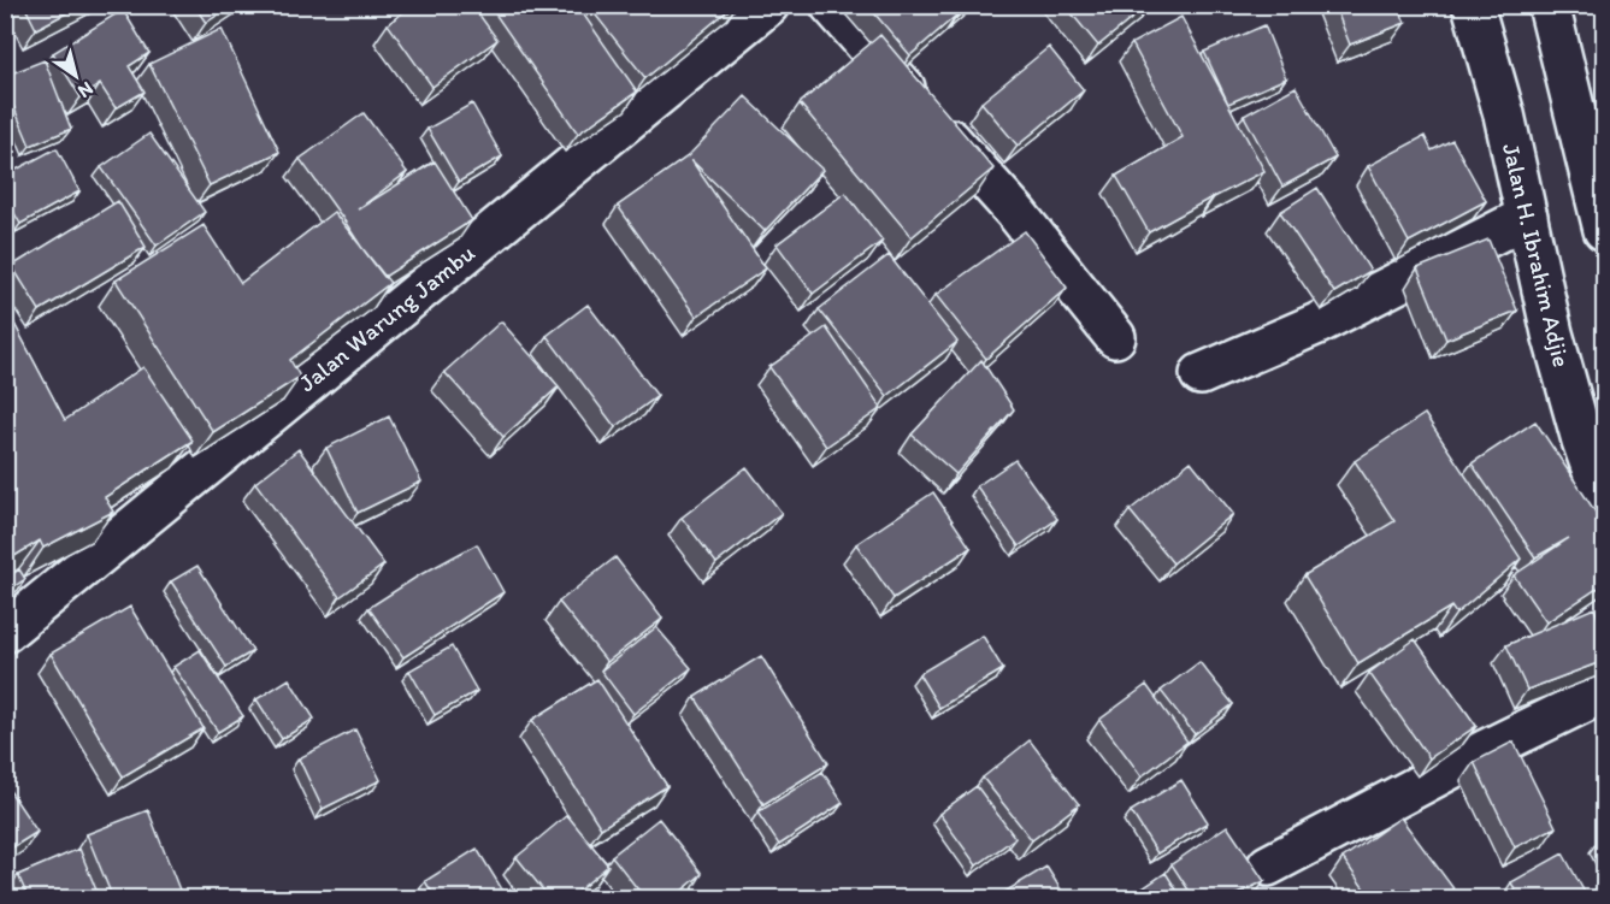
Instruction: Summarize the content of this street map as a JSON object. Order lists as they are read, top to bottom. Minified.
{"streets":{"street":["Jalan H. Ibrahim Adjie","Jalan Warung Jambu"]},"north":"bottom right"}
